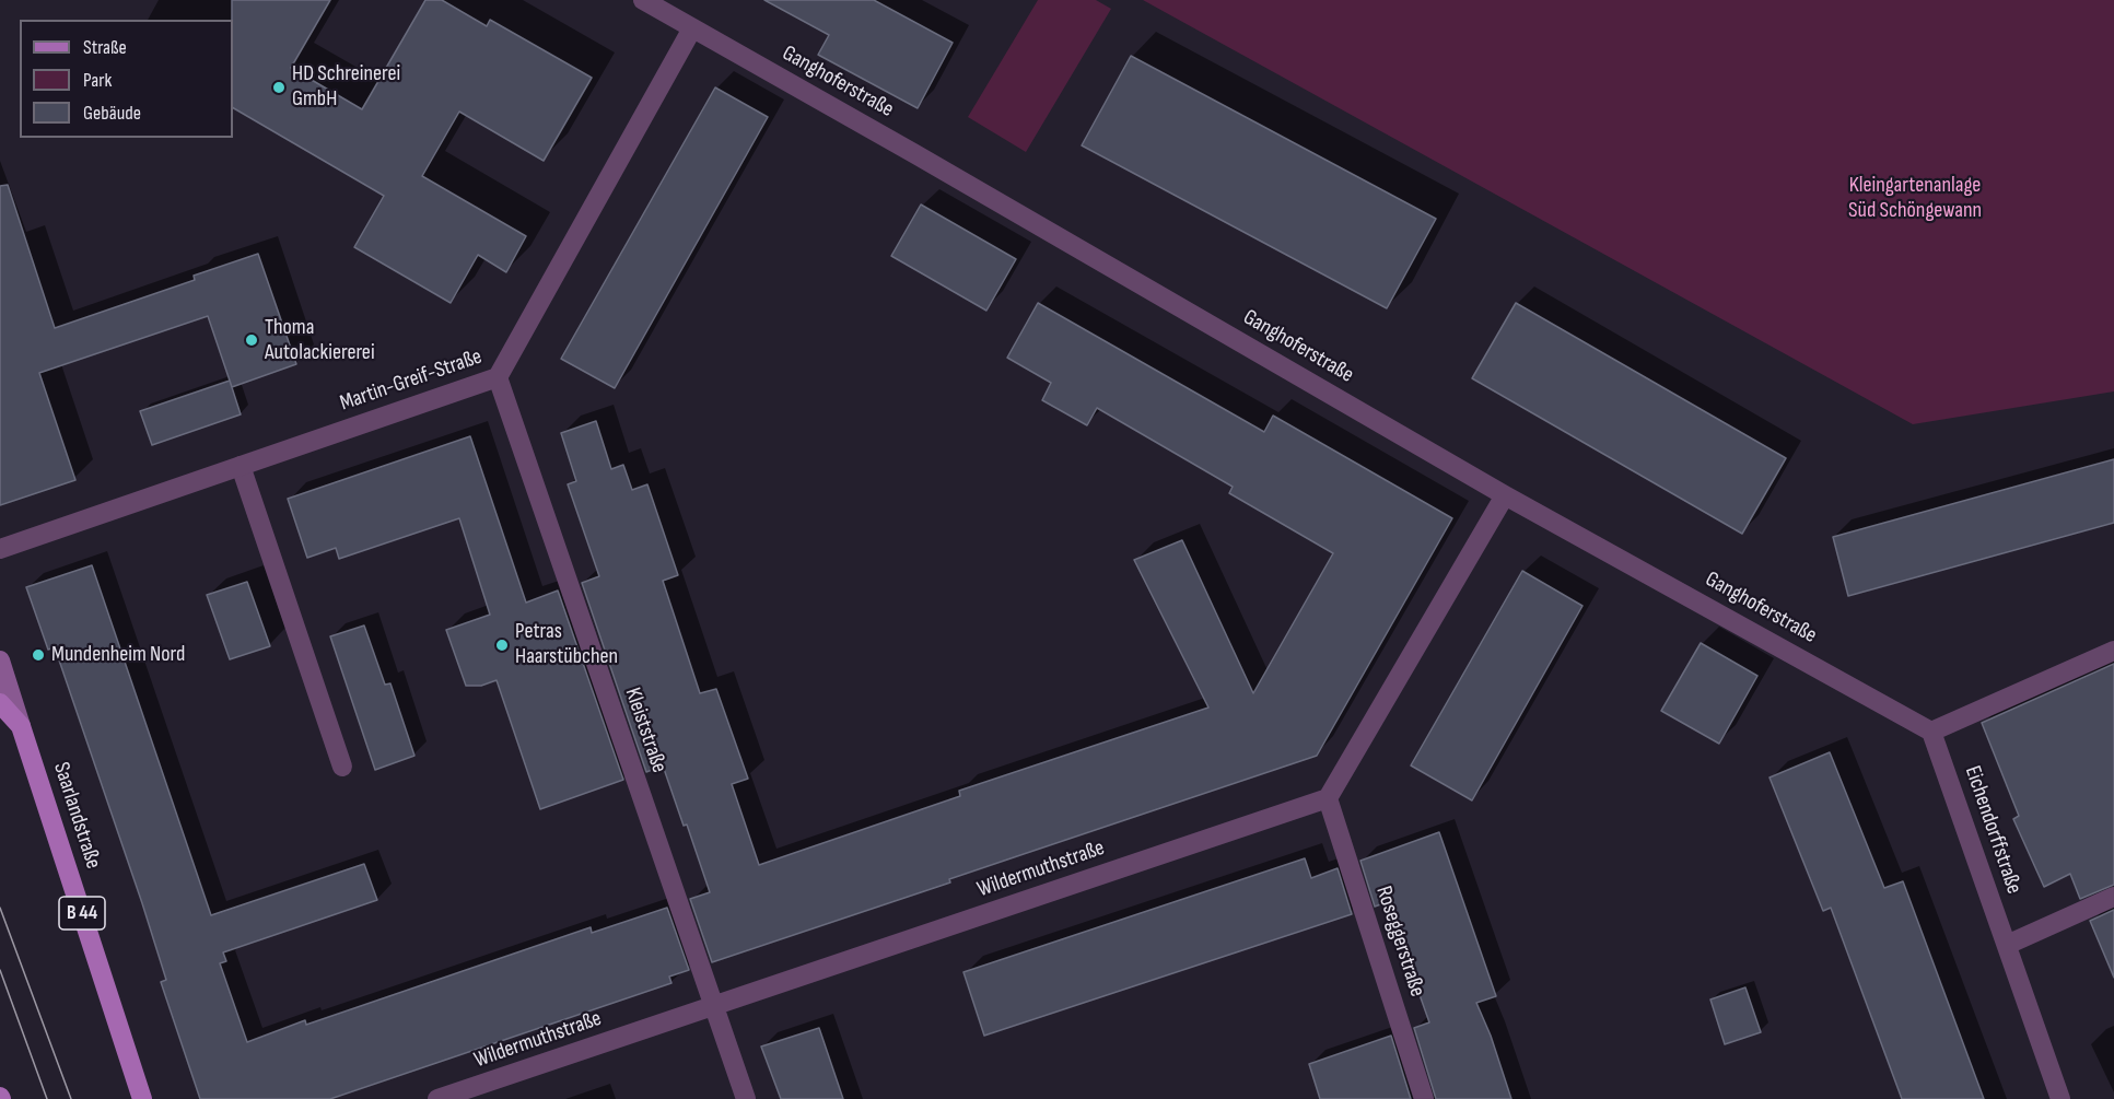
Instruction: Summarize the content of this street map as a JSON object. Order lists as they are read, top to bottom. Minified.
{"streets":{"main road":["Saarlandstraße","B 44"],"street":["Ganghoferstraße","Martin-Greif-Straße","Kleiststraße","Eichendorffstraße","Wildermuthstraße","Roseggerstraße"]},"crossings":[["Ganghoferstraße","Martin-Greif-Straße"],["Ganghoferstraße","Eichendorffstraße"],["Martin-Greif-Straße","Kleiststraße"],["Kleiststraße","Wildermuthstraße"],["Wildermuthstraße","Roseggerstraße"]],"parks":["Kleingartenanlage Süd Schöngewann"],"places":["HD Schreinerei GmbH","Thoma Autolackiererei","Petras Haarstübchen","Mundenheim Nord"],"legend":["Straße","Park","Gebäude"]}
